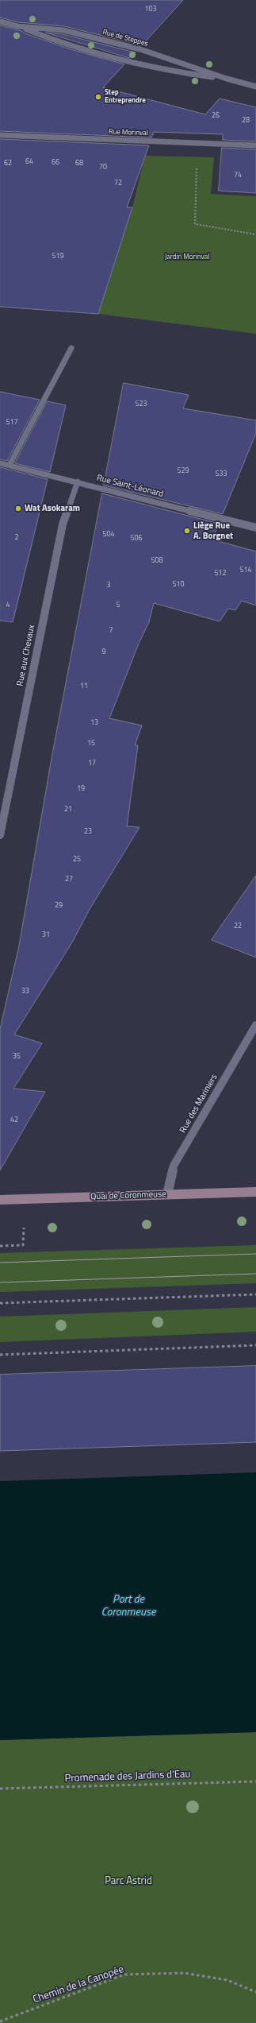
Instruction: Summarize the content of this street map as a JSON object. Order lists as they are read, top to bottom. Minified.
{"streets":{"main road":["Quai de Coronmeuse"],"street":["Rue de Steppes","Rue Morinval","Rue Saint-Léonard","Rue aux Chevaux","Rue des Mariniers"],"path":["Promenade des Jardins d'Eau","Chemin de la Canopée"]},"crossings":[["Rue Saint-Léonard","Rue aux Chevaux"],["Rue des Mariniers","Quai de Coronmeuse"]],"water":["Port de Coronmeuse"],"parks":["Jardin Morinval","Parc Astrid"],"places":["Step Entreprendre","Wat Asokaram","Liège Rue A. Borgnet"],"house_numbers":["103","26","28","64","66","62","68","70","74","72","519","523","517","529","533","504","2","506","508","514","512","510","3","4","5","7","9","11","13","15","17","19","21","23","25","27","29","22","31","33","35","42"]}
